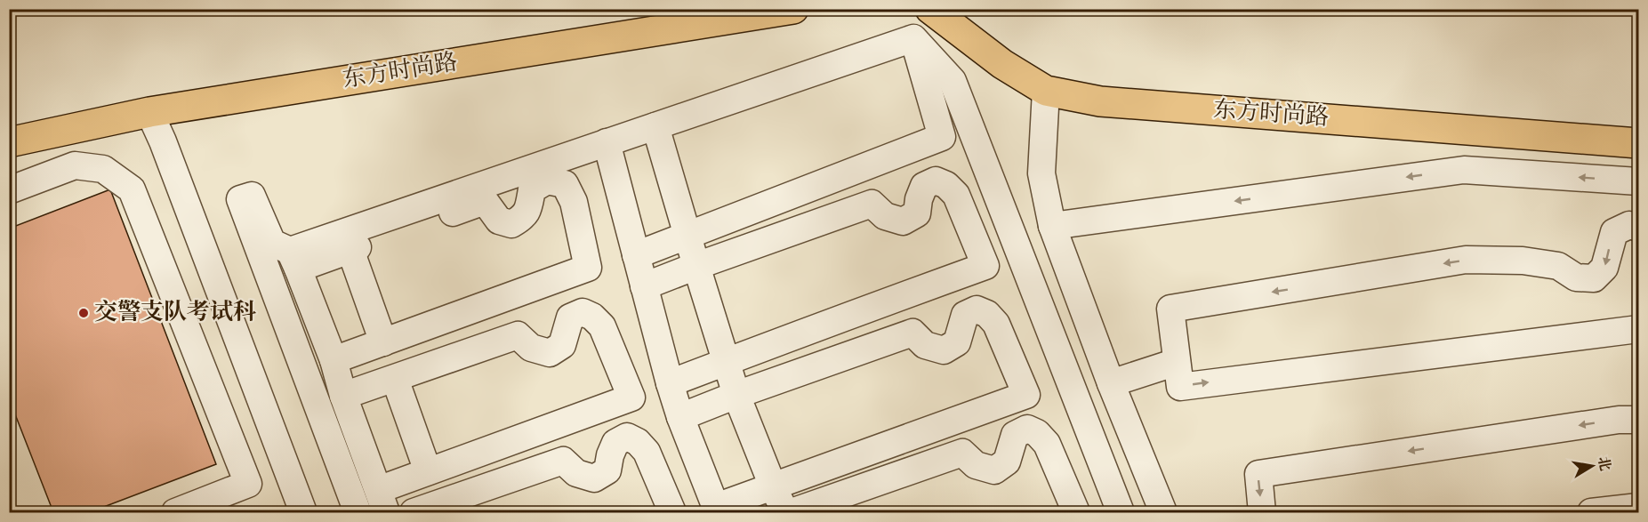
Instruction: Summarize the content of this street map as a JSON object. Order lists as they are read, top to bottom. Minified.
{"streets":{"main road":["东方时尚路"]},"places":["交警支队考试科"],"north":"right"}
